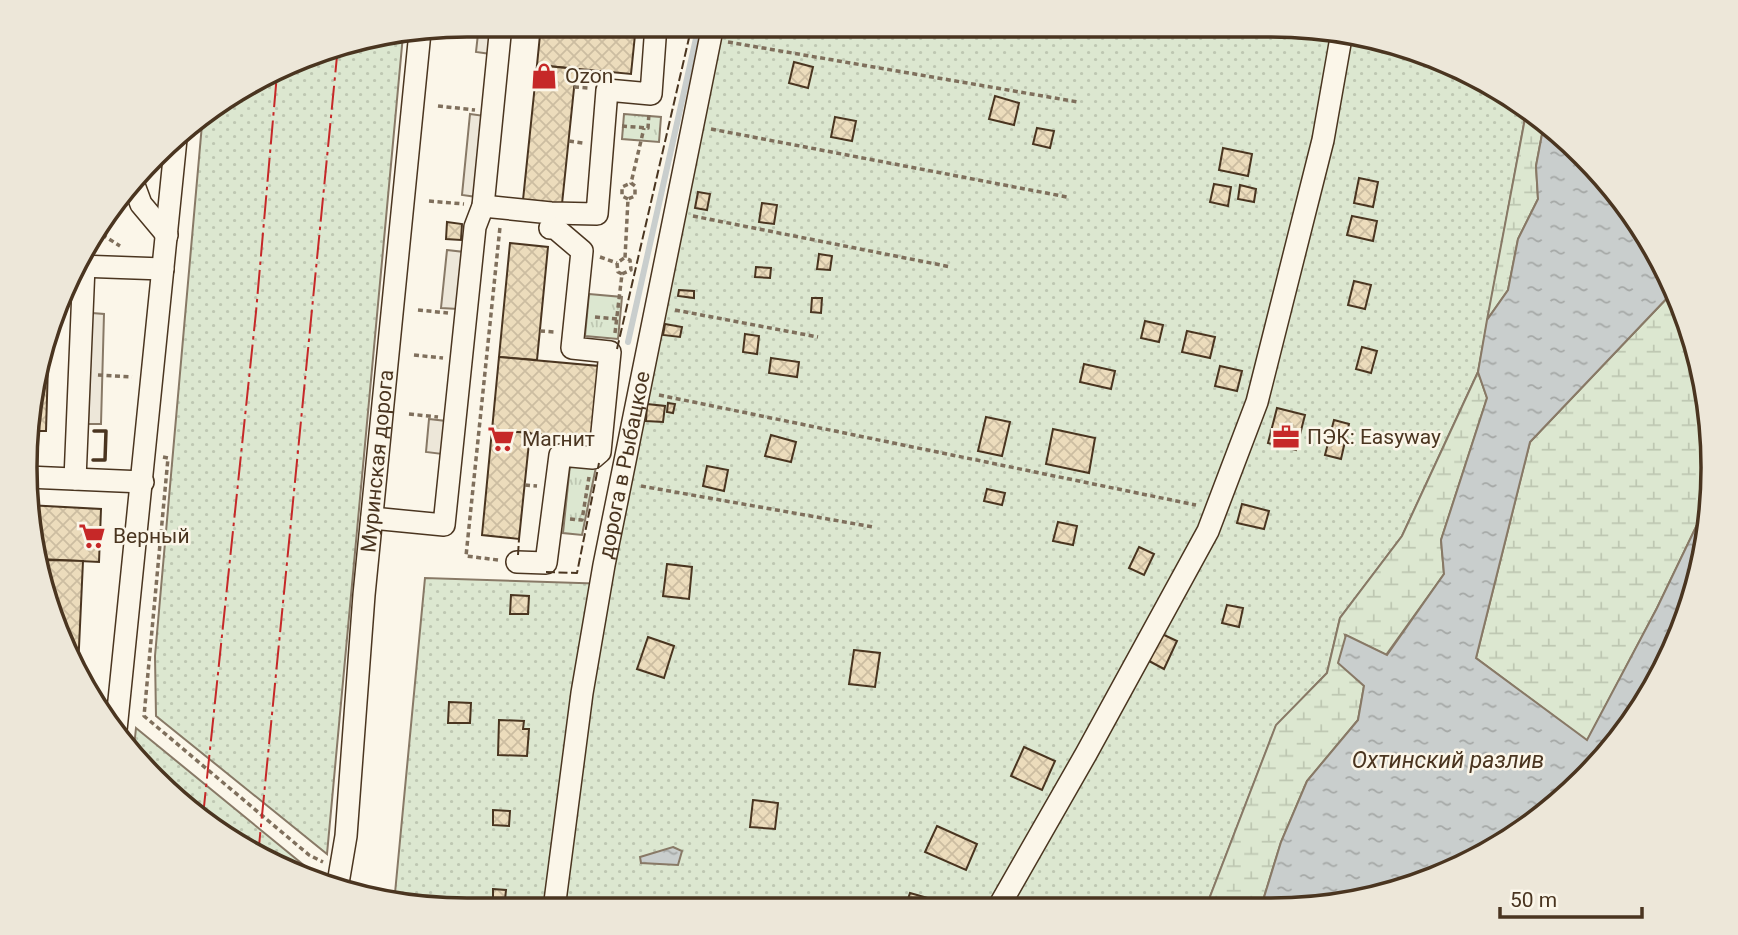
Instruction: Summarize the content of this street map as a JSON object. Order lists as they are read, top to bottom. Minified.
{"streets":{"street":["Муринская дорога","дорога в Рыбацкое"]},"water":["Охтинский разлив"],"places":{"shop":["Ozon"],"office":["ПЭК: Easyway"],"supermarket":["Магнит","Верный"]},"scale_bar":"50 m"}
